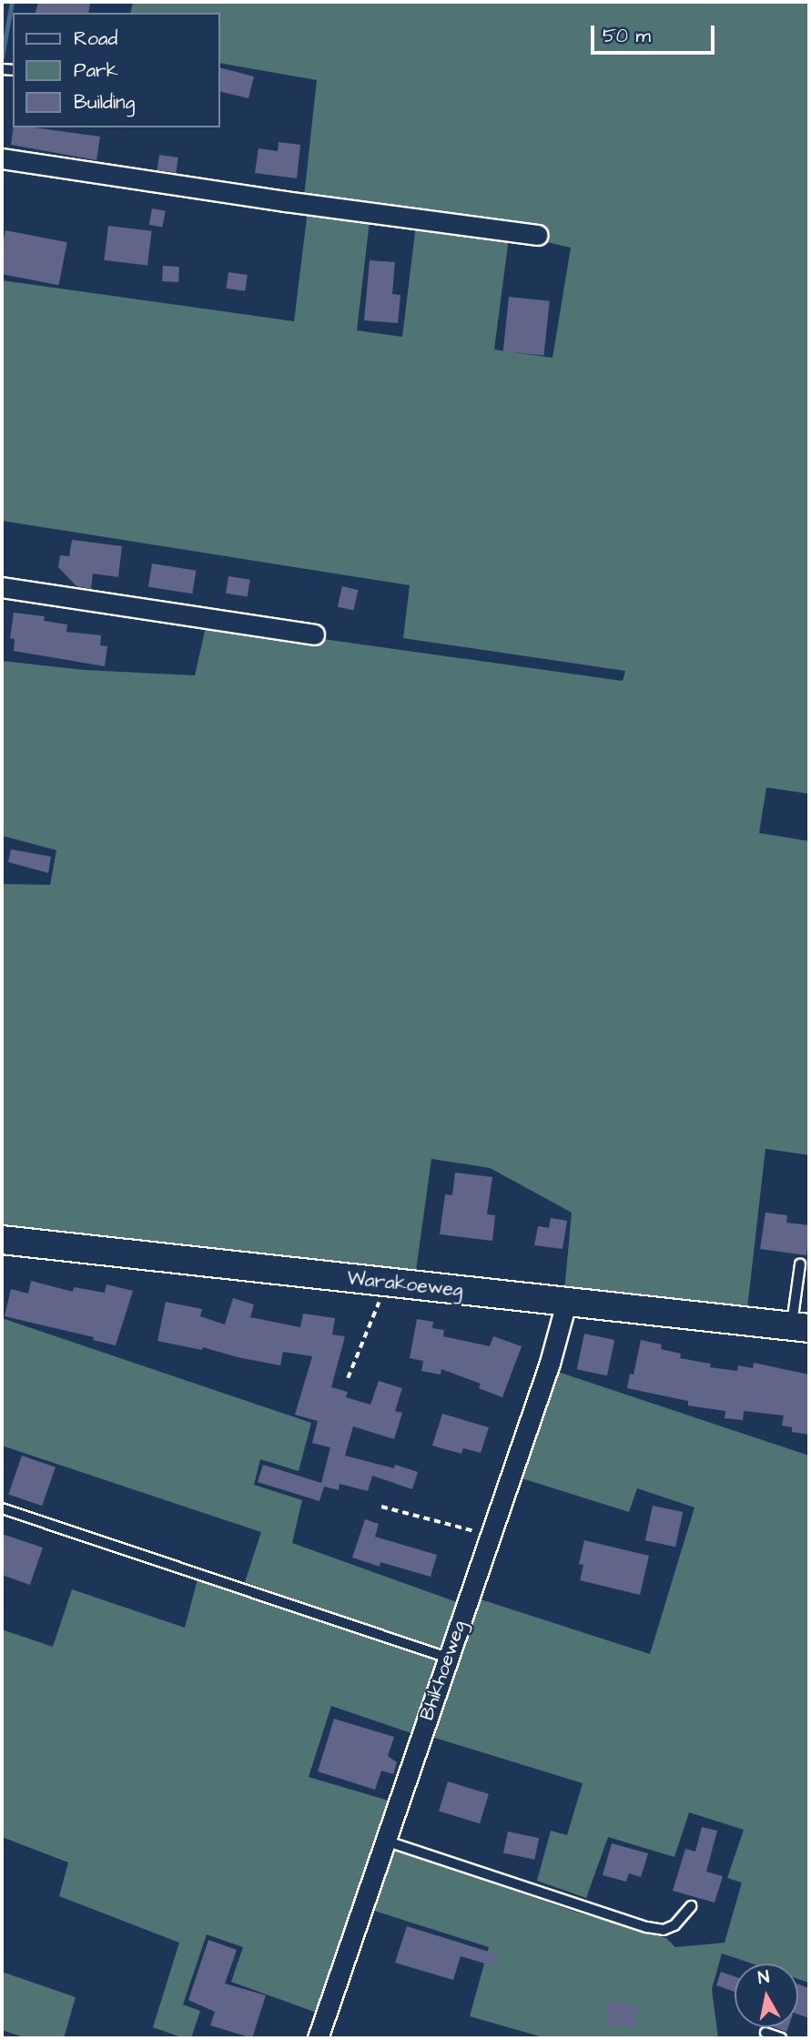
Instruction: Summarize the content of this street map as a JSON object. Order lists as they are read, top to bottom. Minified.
{"streets":{"street":["Warakoeweg","Bhikhoeweg"]},"crossings":[["Warakoeweg","Bhikhoeweg"]],"legend":["Road","Park","Building"],"scale_bar":"50 m","north":"top"}
